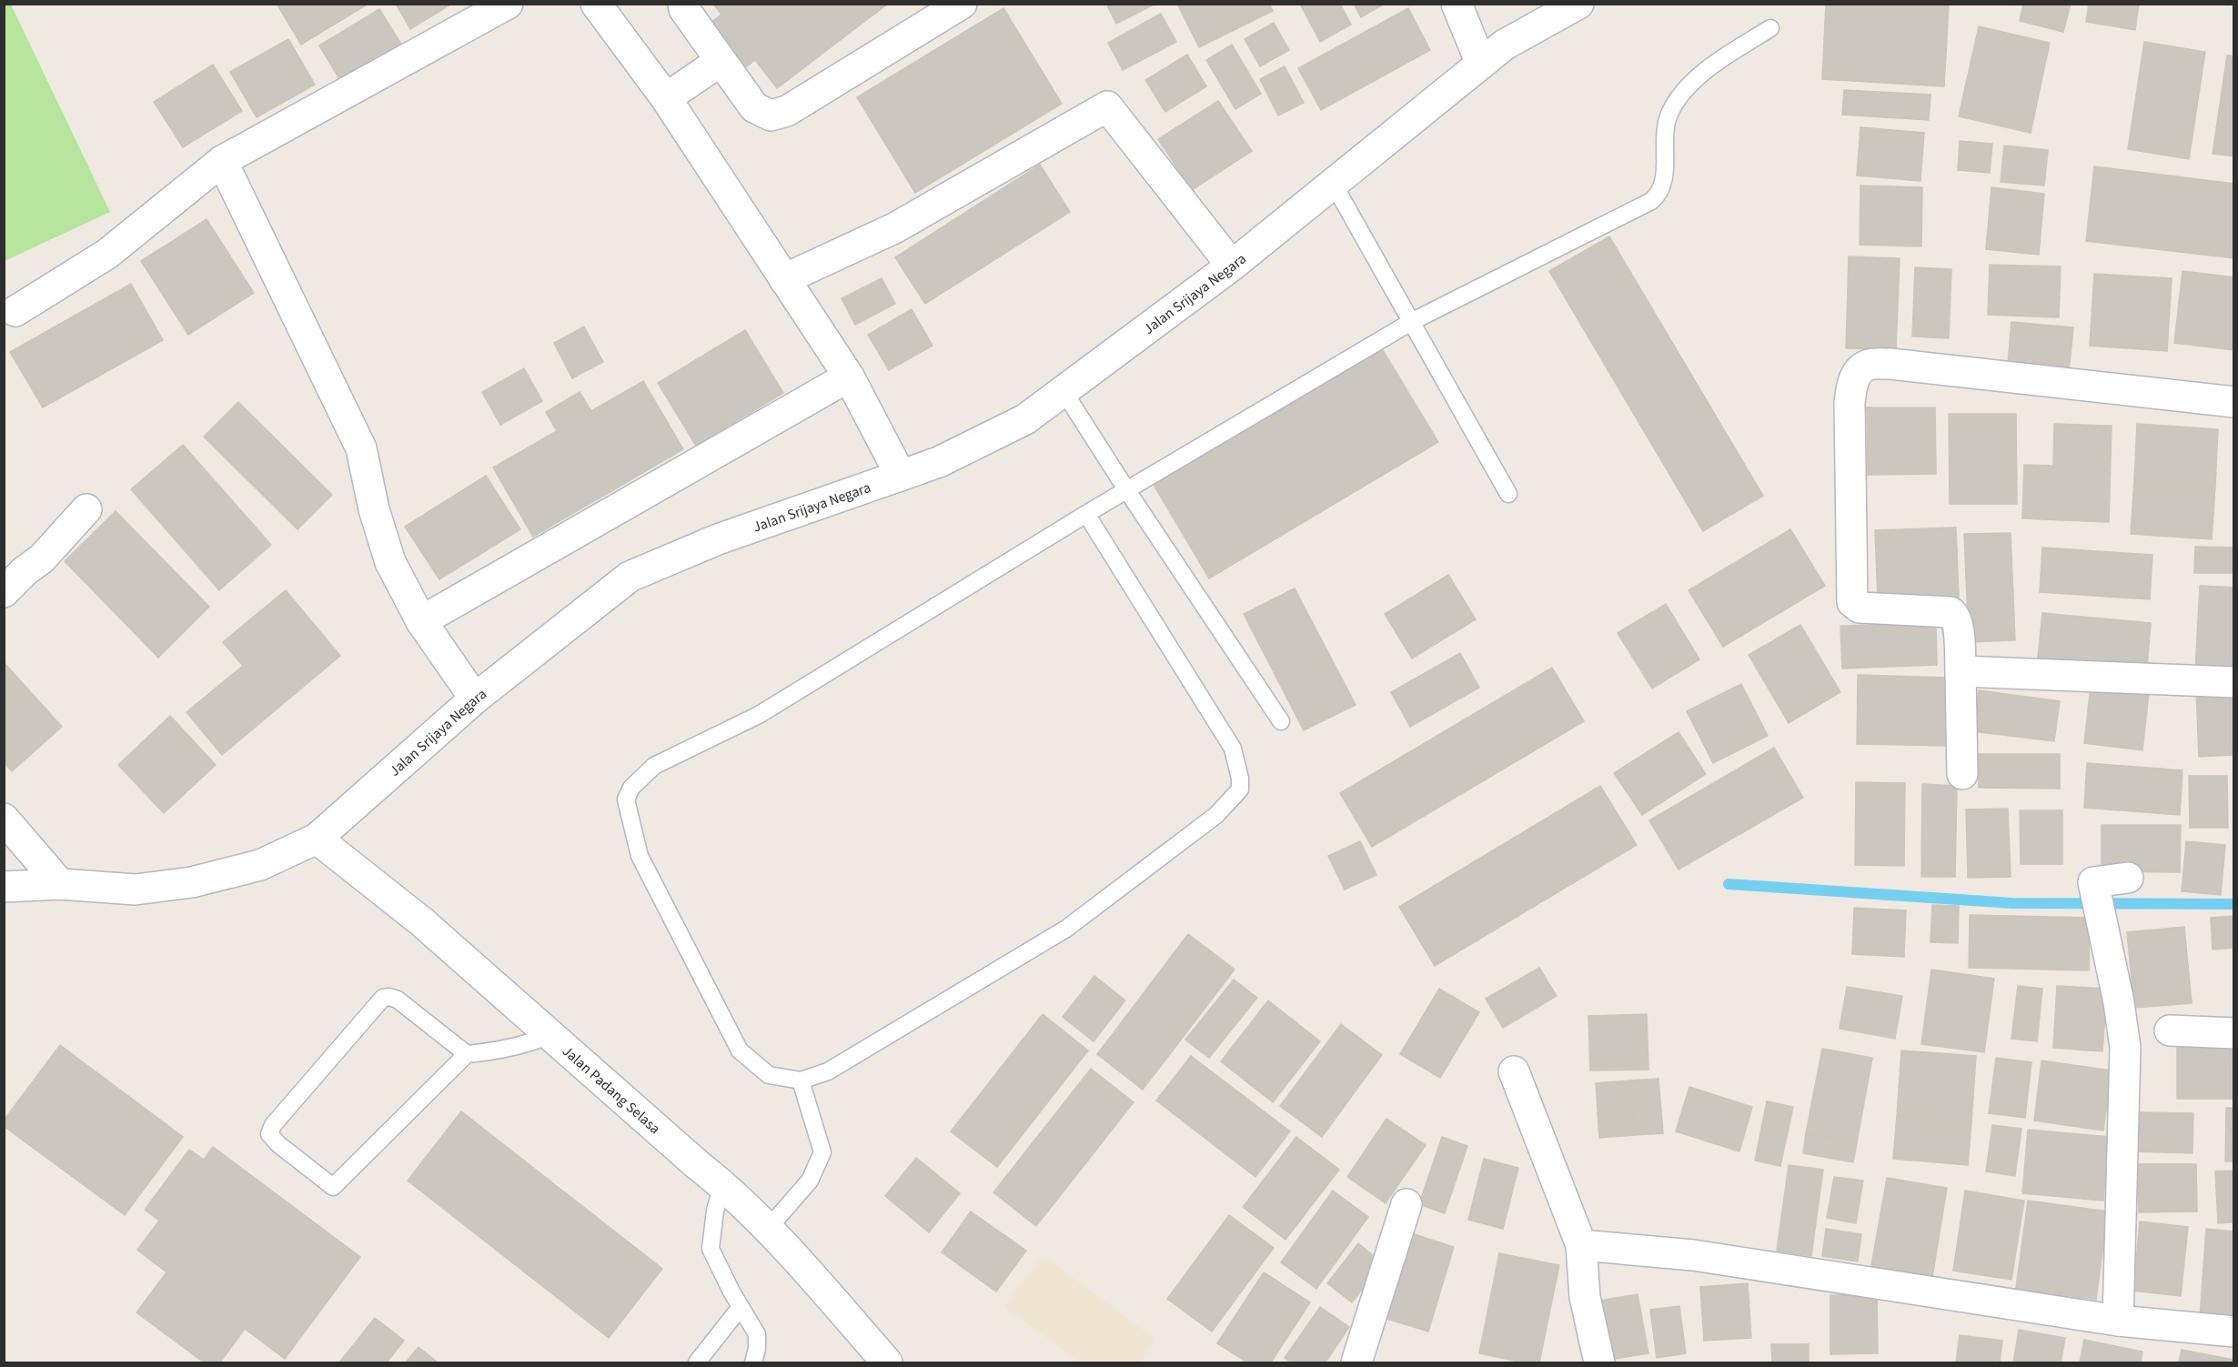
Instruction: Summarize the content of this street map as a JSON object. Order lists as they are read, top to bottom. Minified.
{"streets":{"street":["Jalan Srijaya Negara","Jalan Padang Selasa"]},"crossings":[["Jalan Srijaya Negara","Jalan Padang Selasa"]]}
